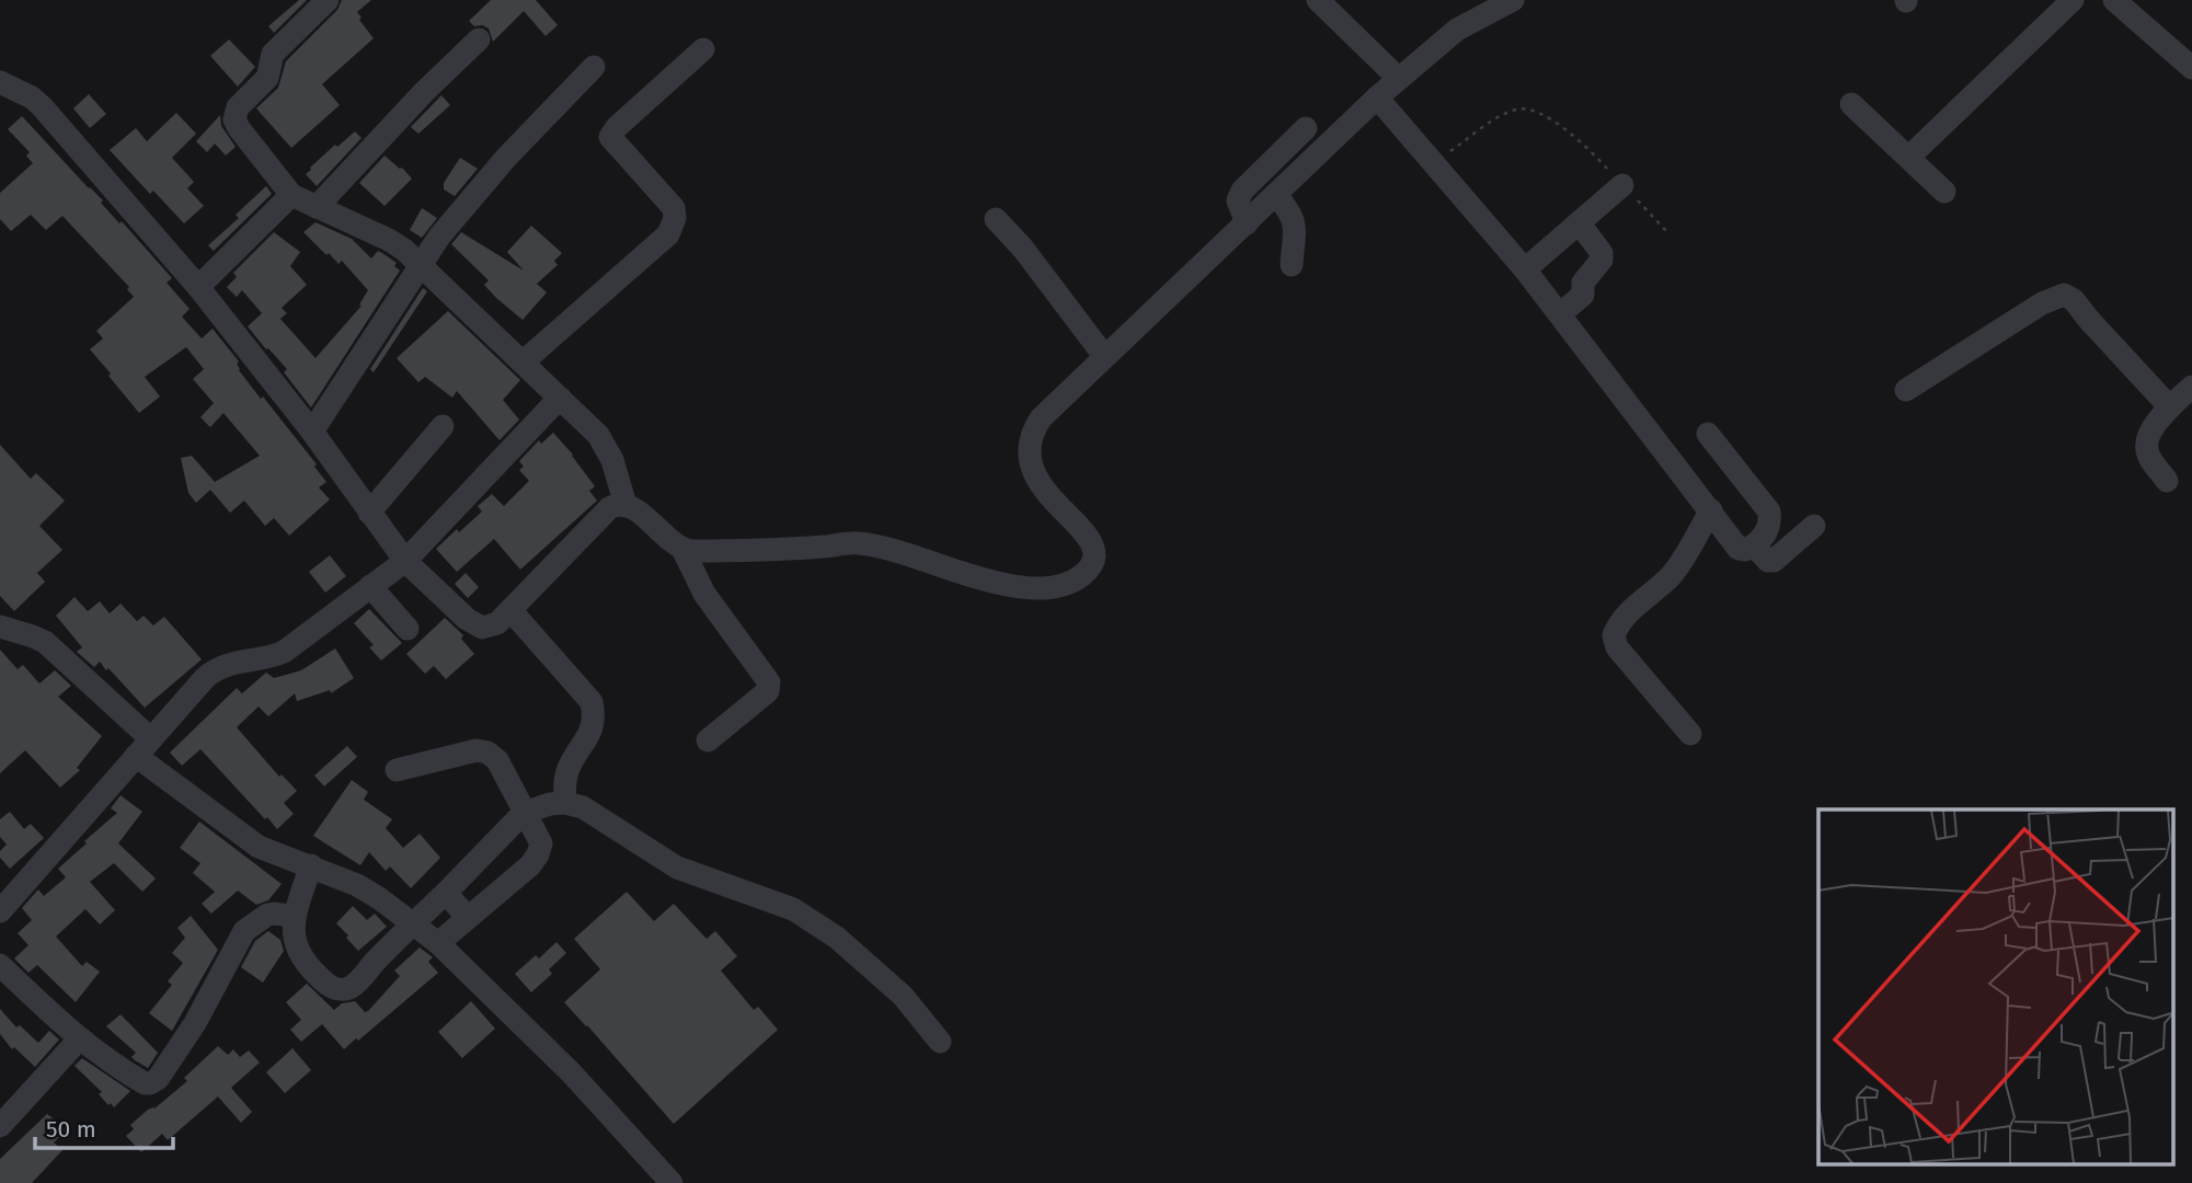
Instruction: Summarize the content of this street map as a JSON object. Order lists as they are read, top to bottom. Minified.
{"scale_bar":"50 m"}
